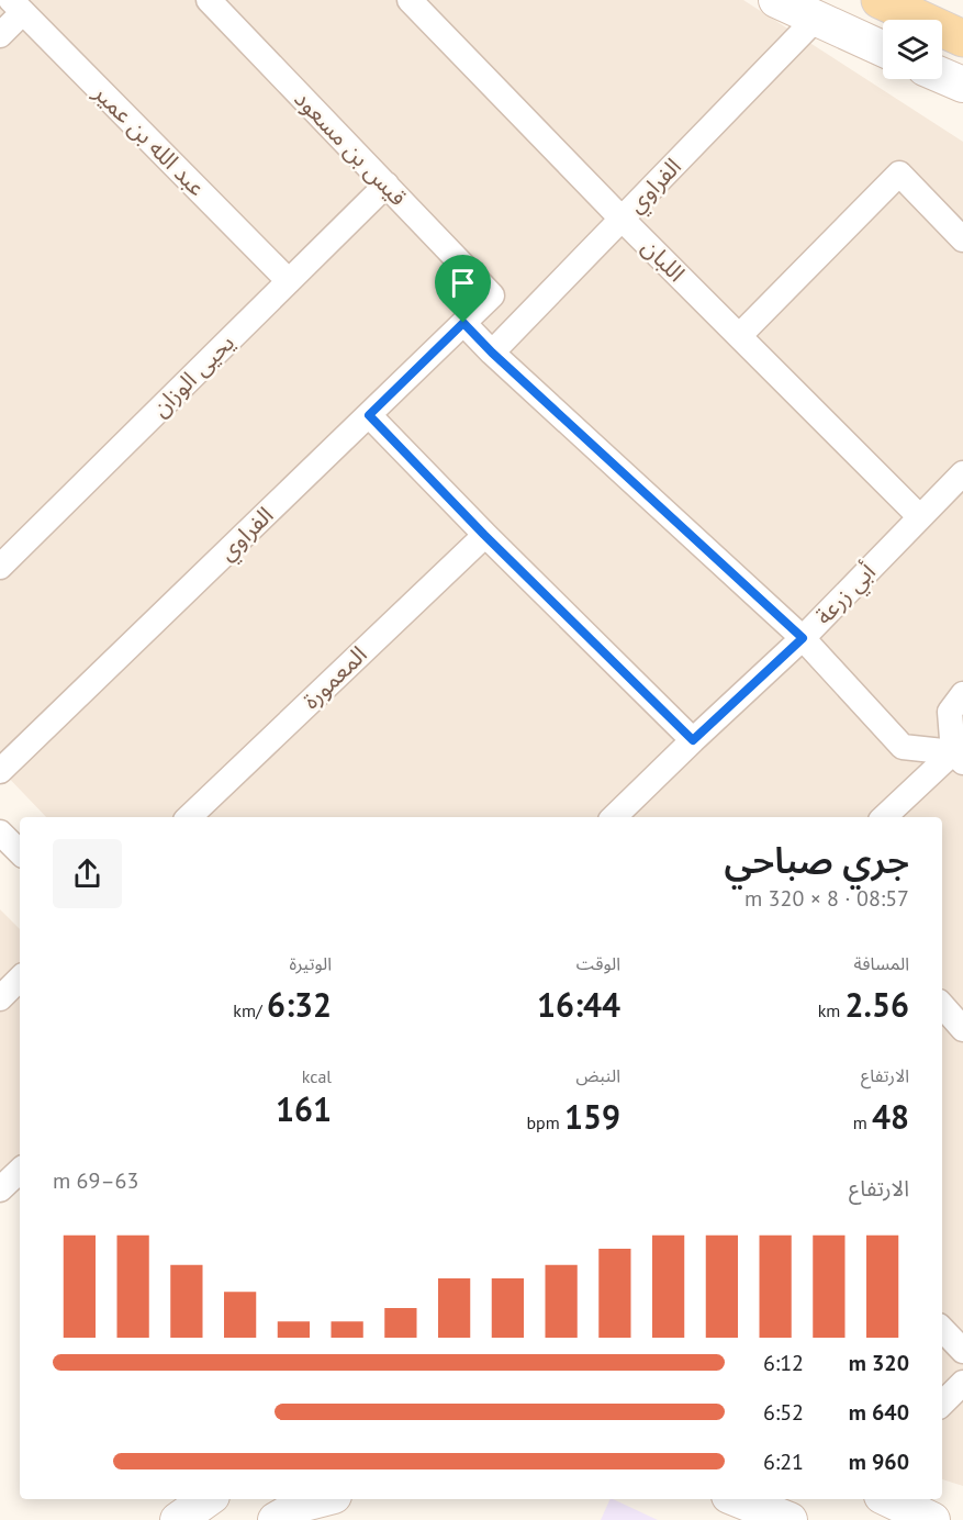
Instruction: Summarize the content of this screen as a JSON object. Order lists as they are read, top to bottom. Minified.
{"streets":{"street":["عبد الله بن عمير","قيس بن مسعود","الفراوي","اللبان","يحيى الوزان","أبي زرعة","المعمورة"]},"crossings":[["عبد الله بن عمير","يحيى الوزان"],["قيس بن مسعود","الفراوي"],["قيس بن مسعود","يحيى الوزان"],["الفراوي","اللبان"],["اللبان","أبي زرعة"]],"page":{"heading":["جري صباحي","08:57 · 8 × 320 m"],"stats":[["المسافة","2.56 km"],["الوقت","16:44"],["الوتيرة","6:32 /km"],["الارتفاع","48 m"],["النبض","159 bpm"],["kcal","161"]],"chart":["الارتفاع","63–69 m"],"list":[{"name":"320 m","note":"6:12"},{"name":"640 m","note":"6:52"},{"name":"960 m","note":"6:21"}]}}
